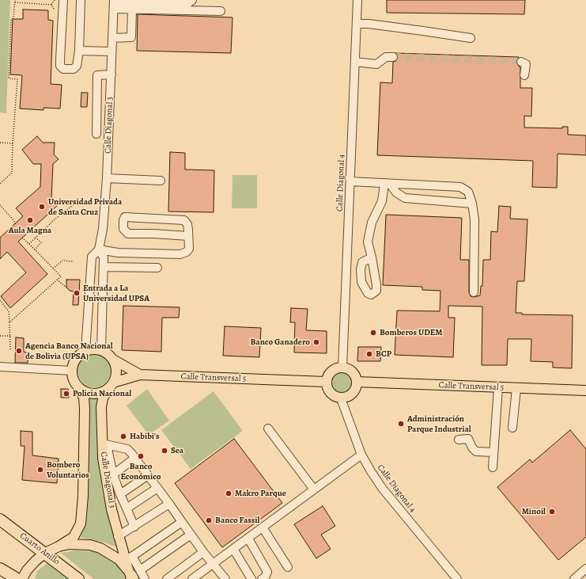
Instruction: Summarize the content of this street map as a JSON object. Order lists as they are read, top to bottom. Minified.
{"streets":{"highway":["Cuarto Anillo"],"main road":["Calle Diagonal 3","Calle Transversal 5"],"street":["Calle Diagonal 4"]},"crossings":[["Calle Diagonal 3","Calle Transversal 5"],["Calle Diagonal 4","Calle Transversal 5"]],"places":["Universidad Privada de Santa Cruz","Aula Magna","Entrada a La Universidad UPSA","Bomberos UDEM","Banco Ganadero","Agencia Banco Nacional de Bolivia (UPSA)","BCP","Policía Nacional","Administración Parque Industrial","Habibi's","Sea","Banco Económico","Bombero Voluntarios","Makro Parque","Minoil","Banco Fassil"]}
